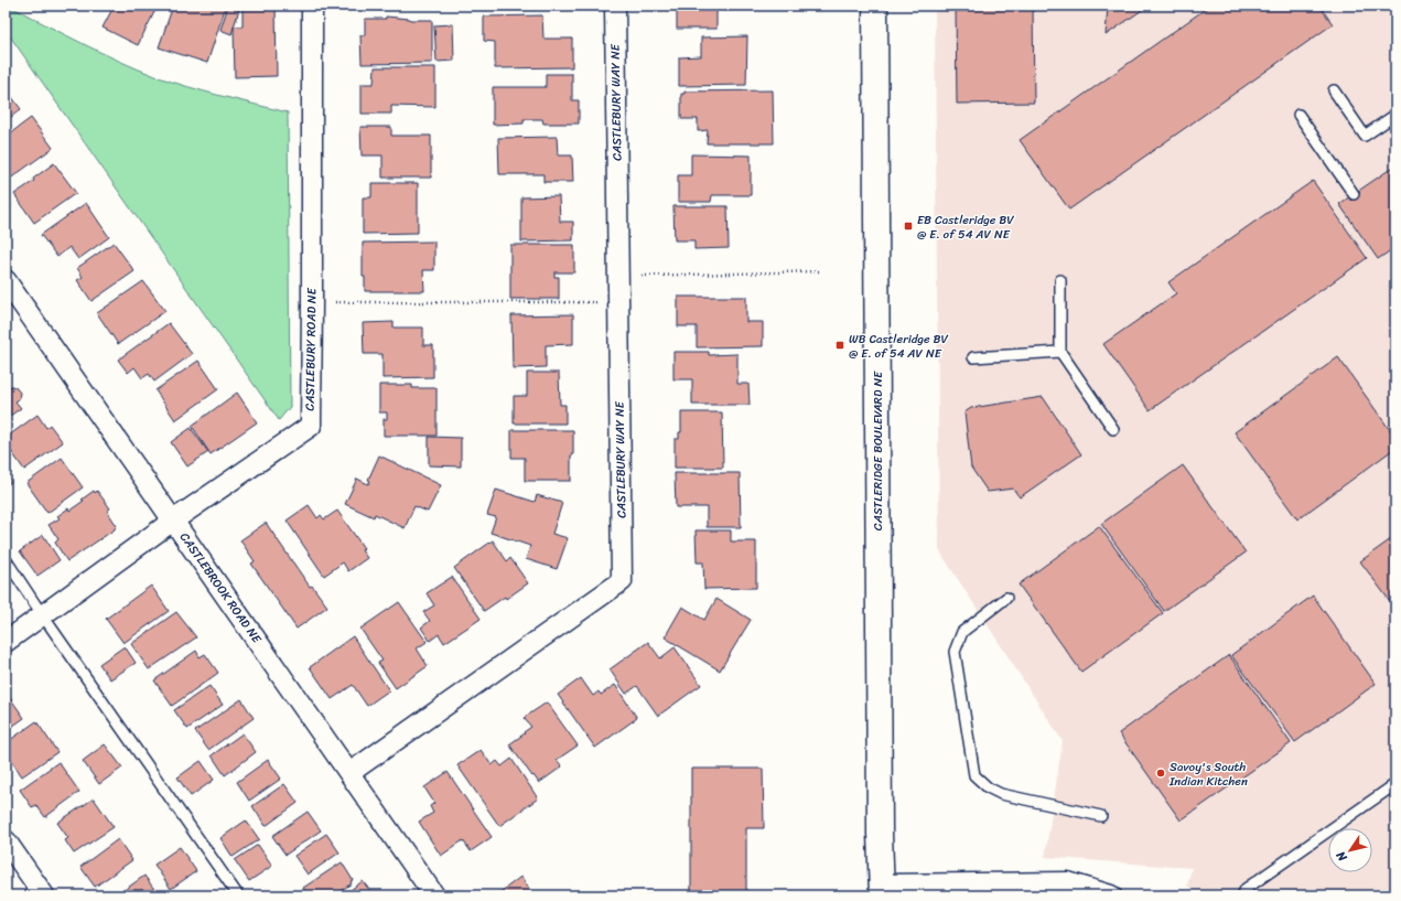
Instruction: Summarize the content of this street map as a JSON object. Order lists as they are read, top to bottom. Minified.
{"streets":{"street":["CASTLEBURY WAY NE","CASTLEBURY ROAD NE","CASTLERIDGE BOULEVARD NE","CASTLEBROOK ROAD NE"]},"crossings":[["CASTLEBURY WAY NE","CASTLEBROOK ROAD NE"],["CASTLEBURY ROAD NE","CASTLEBROOK ROAD NE"]],"places":{"transit":["EB Castleridge BV @ E. of 54 AV NE","WB Castleridge BV @ E. of 54 AV NE"],"other":["Savoy's South Indian Kitchen"]},"north":"bottom left"}
